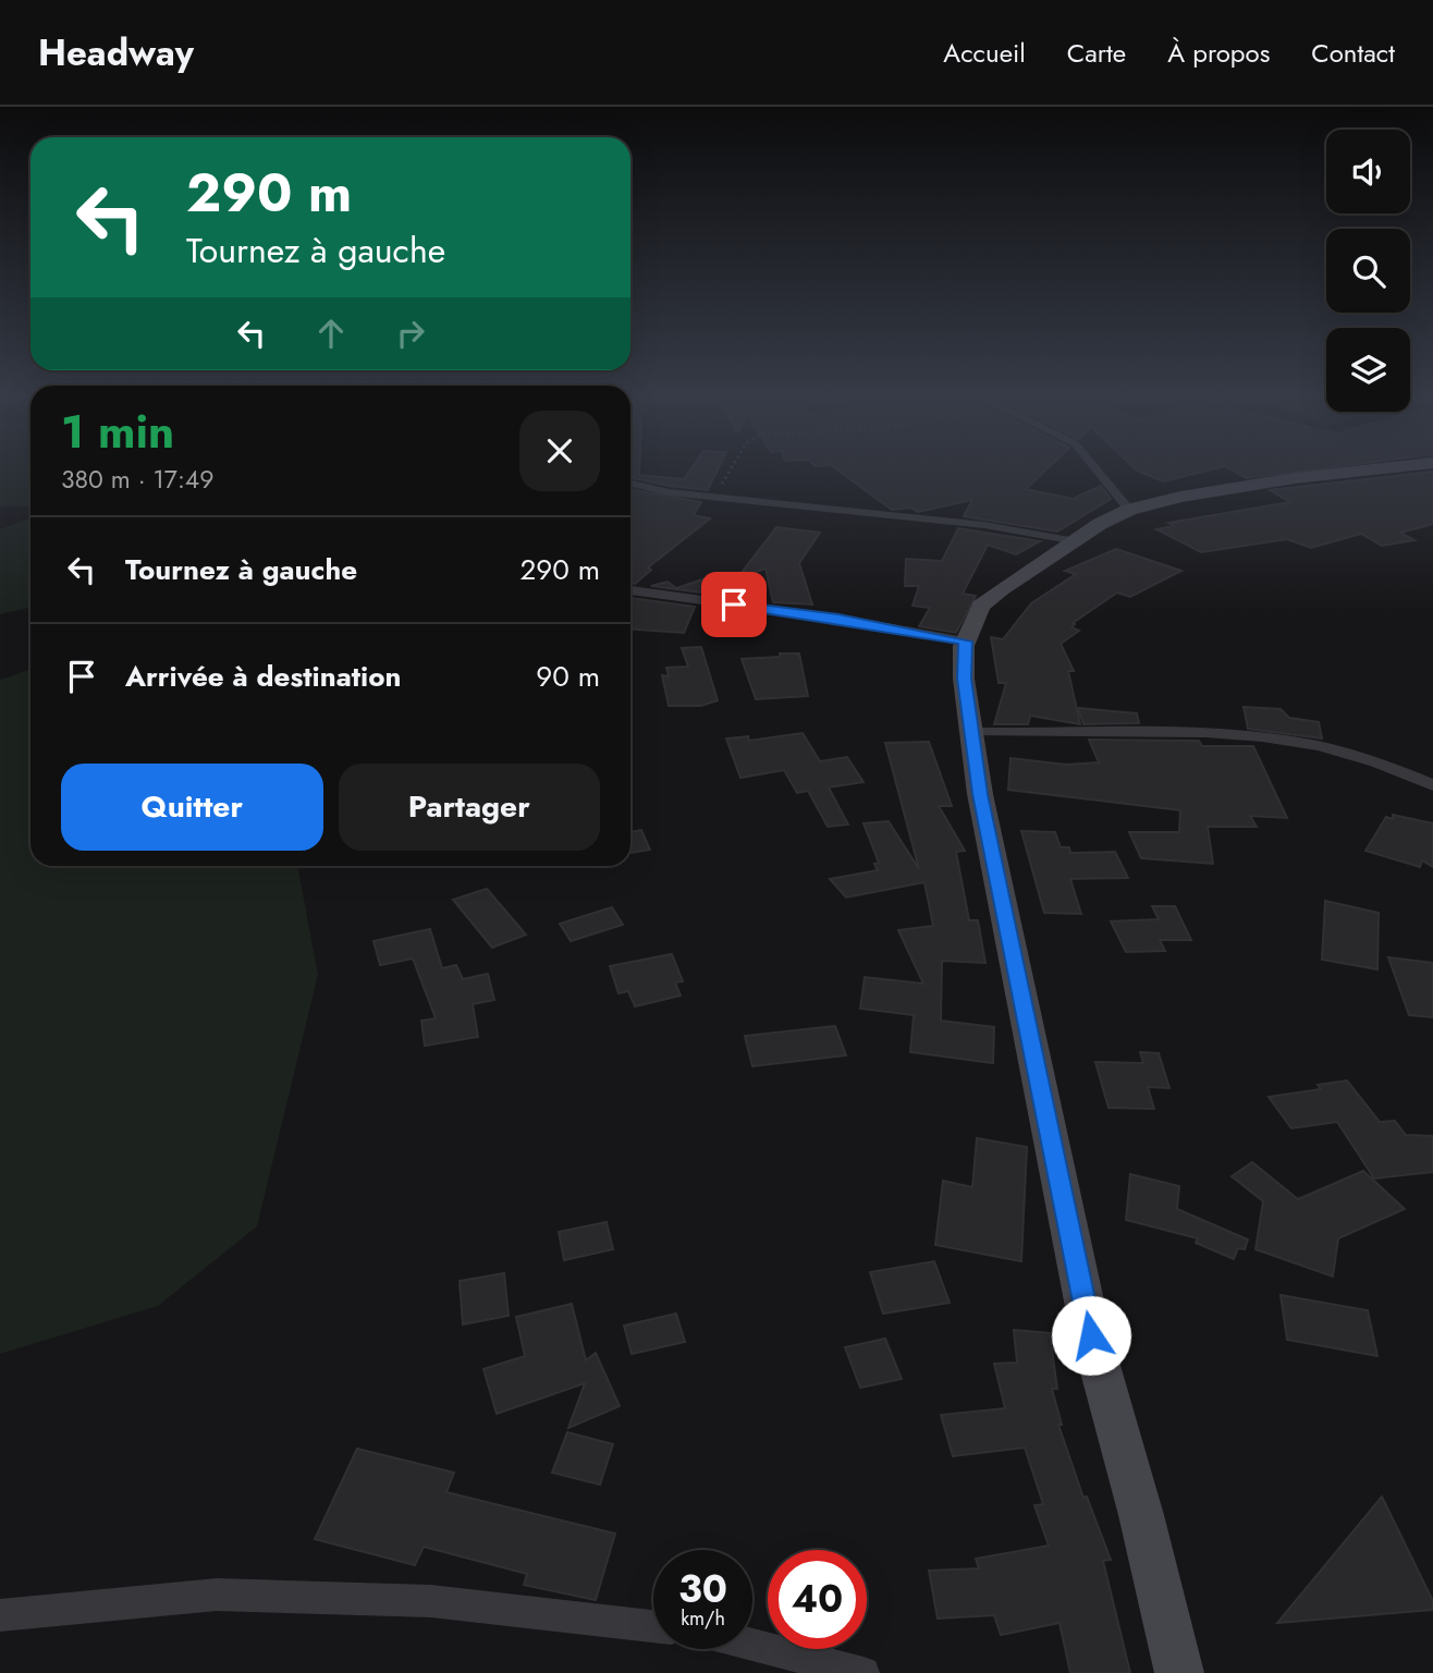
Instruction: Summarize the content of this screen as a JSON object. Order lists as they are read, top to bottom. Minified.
{"page":{"header":"Headway","nav":["Accueil","Carte","À propos","Contact"],"turn":["290 m","Tournez à gauche"],"heading":["1 min","380 m · 17:49"],"list":[{"name":"Tournez à gauche","value":"290 m"},{"name":"Arrivée à destination","value":"90 m"}],"buttons":["Quitter","Partager"],"speed":"30 km/h","limit":"40"}}
